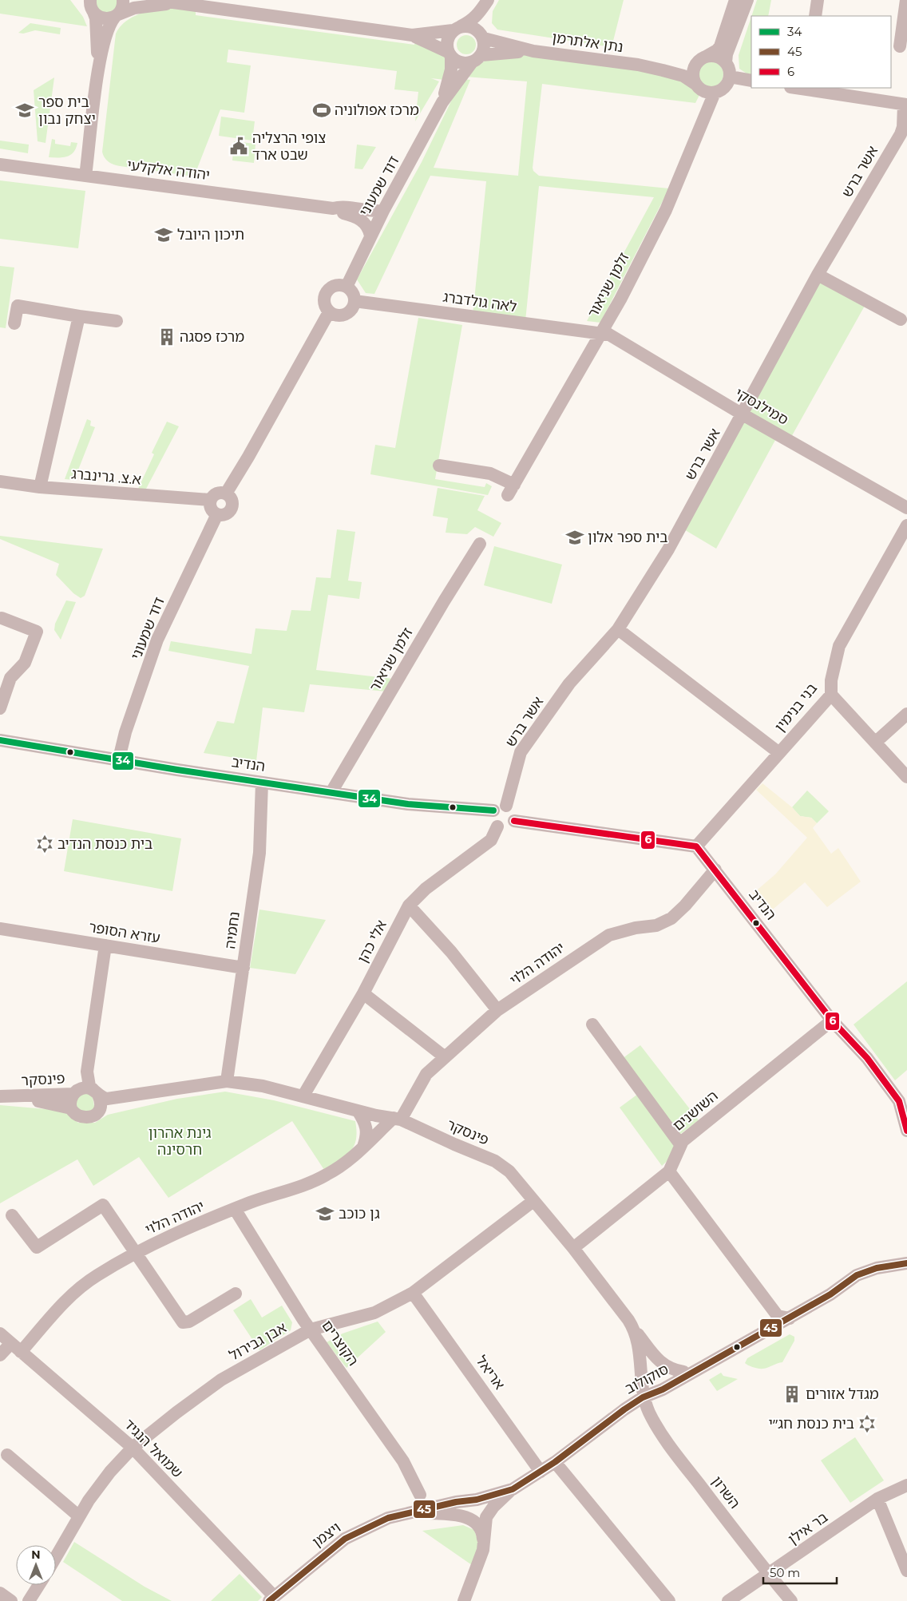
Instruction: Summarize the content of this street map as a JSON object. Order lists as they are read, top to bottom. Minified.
{"streets":{"street":["נתן אלתרמן","יהודה אלקלעי","אשר ברש","דוד שמעוני","זלמן שניאור","לאה גולדברג","סמילנסקי","א.צ. גרינברג","בני בנימין","הנדיב","נחמיה","עזרא הסופר","אלי כהן","יהודה הלוי","פינסקר","השושנים","אבן גבירול","הקוצרים","אריאל","סוקולוב","שמואל הנגיד","השרון","בר אילן","ויצמן"]},"crossings":[["נתן אלתרמן","דוד שמעוני"],["נתן אלתרמן","זלמן שניאור"],["יהודה אלקלעי","דוד שמעוני"],["אשר ברש","סמילנסקי"],["אשר ברש","הנדיב"],["אשר ברש","אלי כהן"],["דוד שמעוני","לאה גולדברג"],["דוד שמעוני","א.צ. גרינברג"],["דוד שמעוני","הנדיב"],["זלמן שניאור","לאה גולדברג"],["זלמן שניאור","סמילנסקי"],["זלמן שניאור","הנדיב"],["לאה גולדברג","סמילנסקי"],["בני בנימין","הנדיב"],["הנדיב","נחמיה"],["הנדיב","אלי כהן"],["הנדיב","יהודה הלוי"],["הנדיב","השושנים"],["נחמיה","עזרא הסופר"],["נחמיה","פינסקר"],["אלי כהן","פינסקר"],["יהודה הלוי","פינסקר"],["יהודה הלוי","הקוצרים"],["יהודה הלוי","שמואל הנגיד"],["פינסקר","השושנים"],["פינסקר","אבן גבירול"],["פינסקר","סוקולוב"],["פינסקר","השרון"],["אבן גבירול","הקוצרים"],["אבן גבירול","אריאל"],["אבן גבירול","שמואל הנגיד"],["אריאל","ויצמן"],["סוקולוב","השרון"],["סוקולוב","ויצמן"],["שמואל הנגיד","ויצמן"],["השרון","בר אילן"]],"parks":["גינת אהרון חרסינה"],"places":{"school or university":["בית ספר יצחק נבון","תיכון היובל","בית ספר אלון","גן כוכב"],"sports":["מרכז אפולוניה"],"public building":["צופי הרצליה שבט ארד"],"building":["מרכז פסגה","מגדל אזורים"],"synagogue":["בית כנסת הנדיב","בית כנסת חג״י"]},"lines":["transit line 34","transit line 6","transit line 45"],"legend":["34","45","6"],"scale_bar":"50 m","north":"top"}
